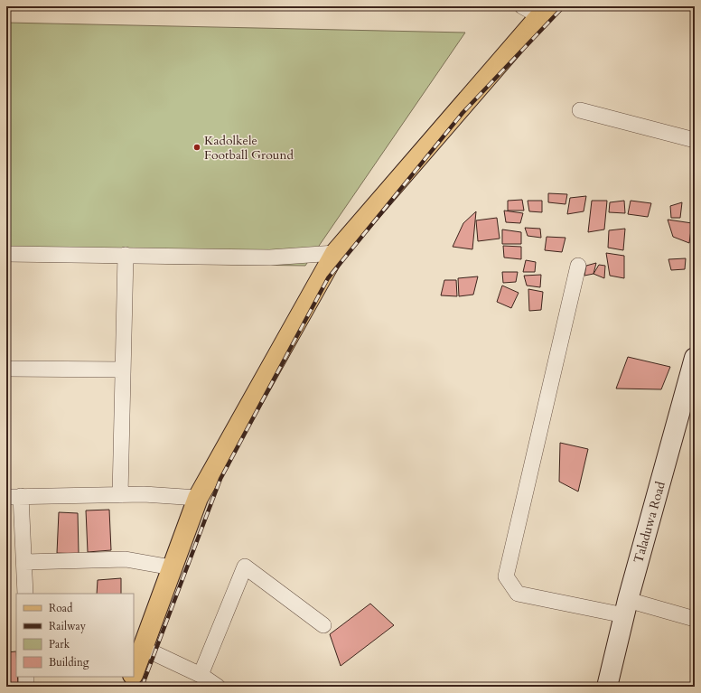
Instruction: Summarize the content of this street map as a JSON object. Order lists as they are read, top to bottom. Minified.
{"streets":{"street":["Taladuwa Road"]},"places":["Kadolkele Football Ground"],"legend":["Road","Railway","Park","Building"]}
